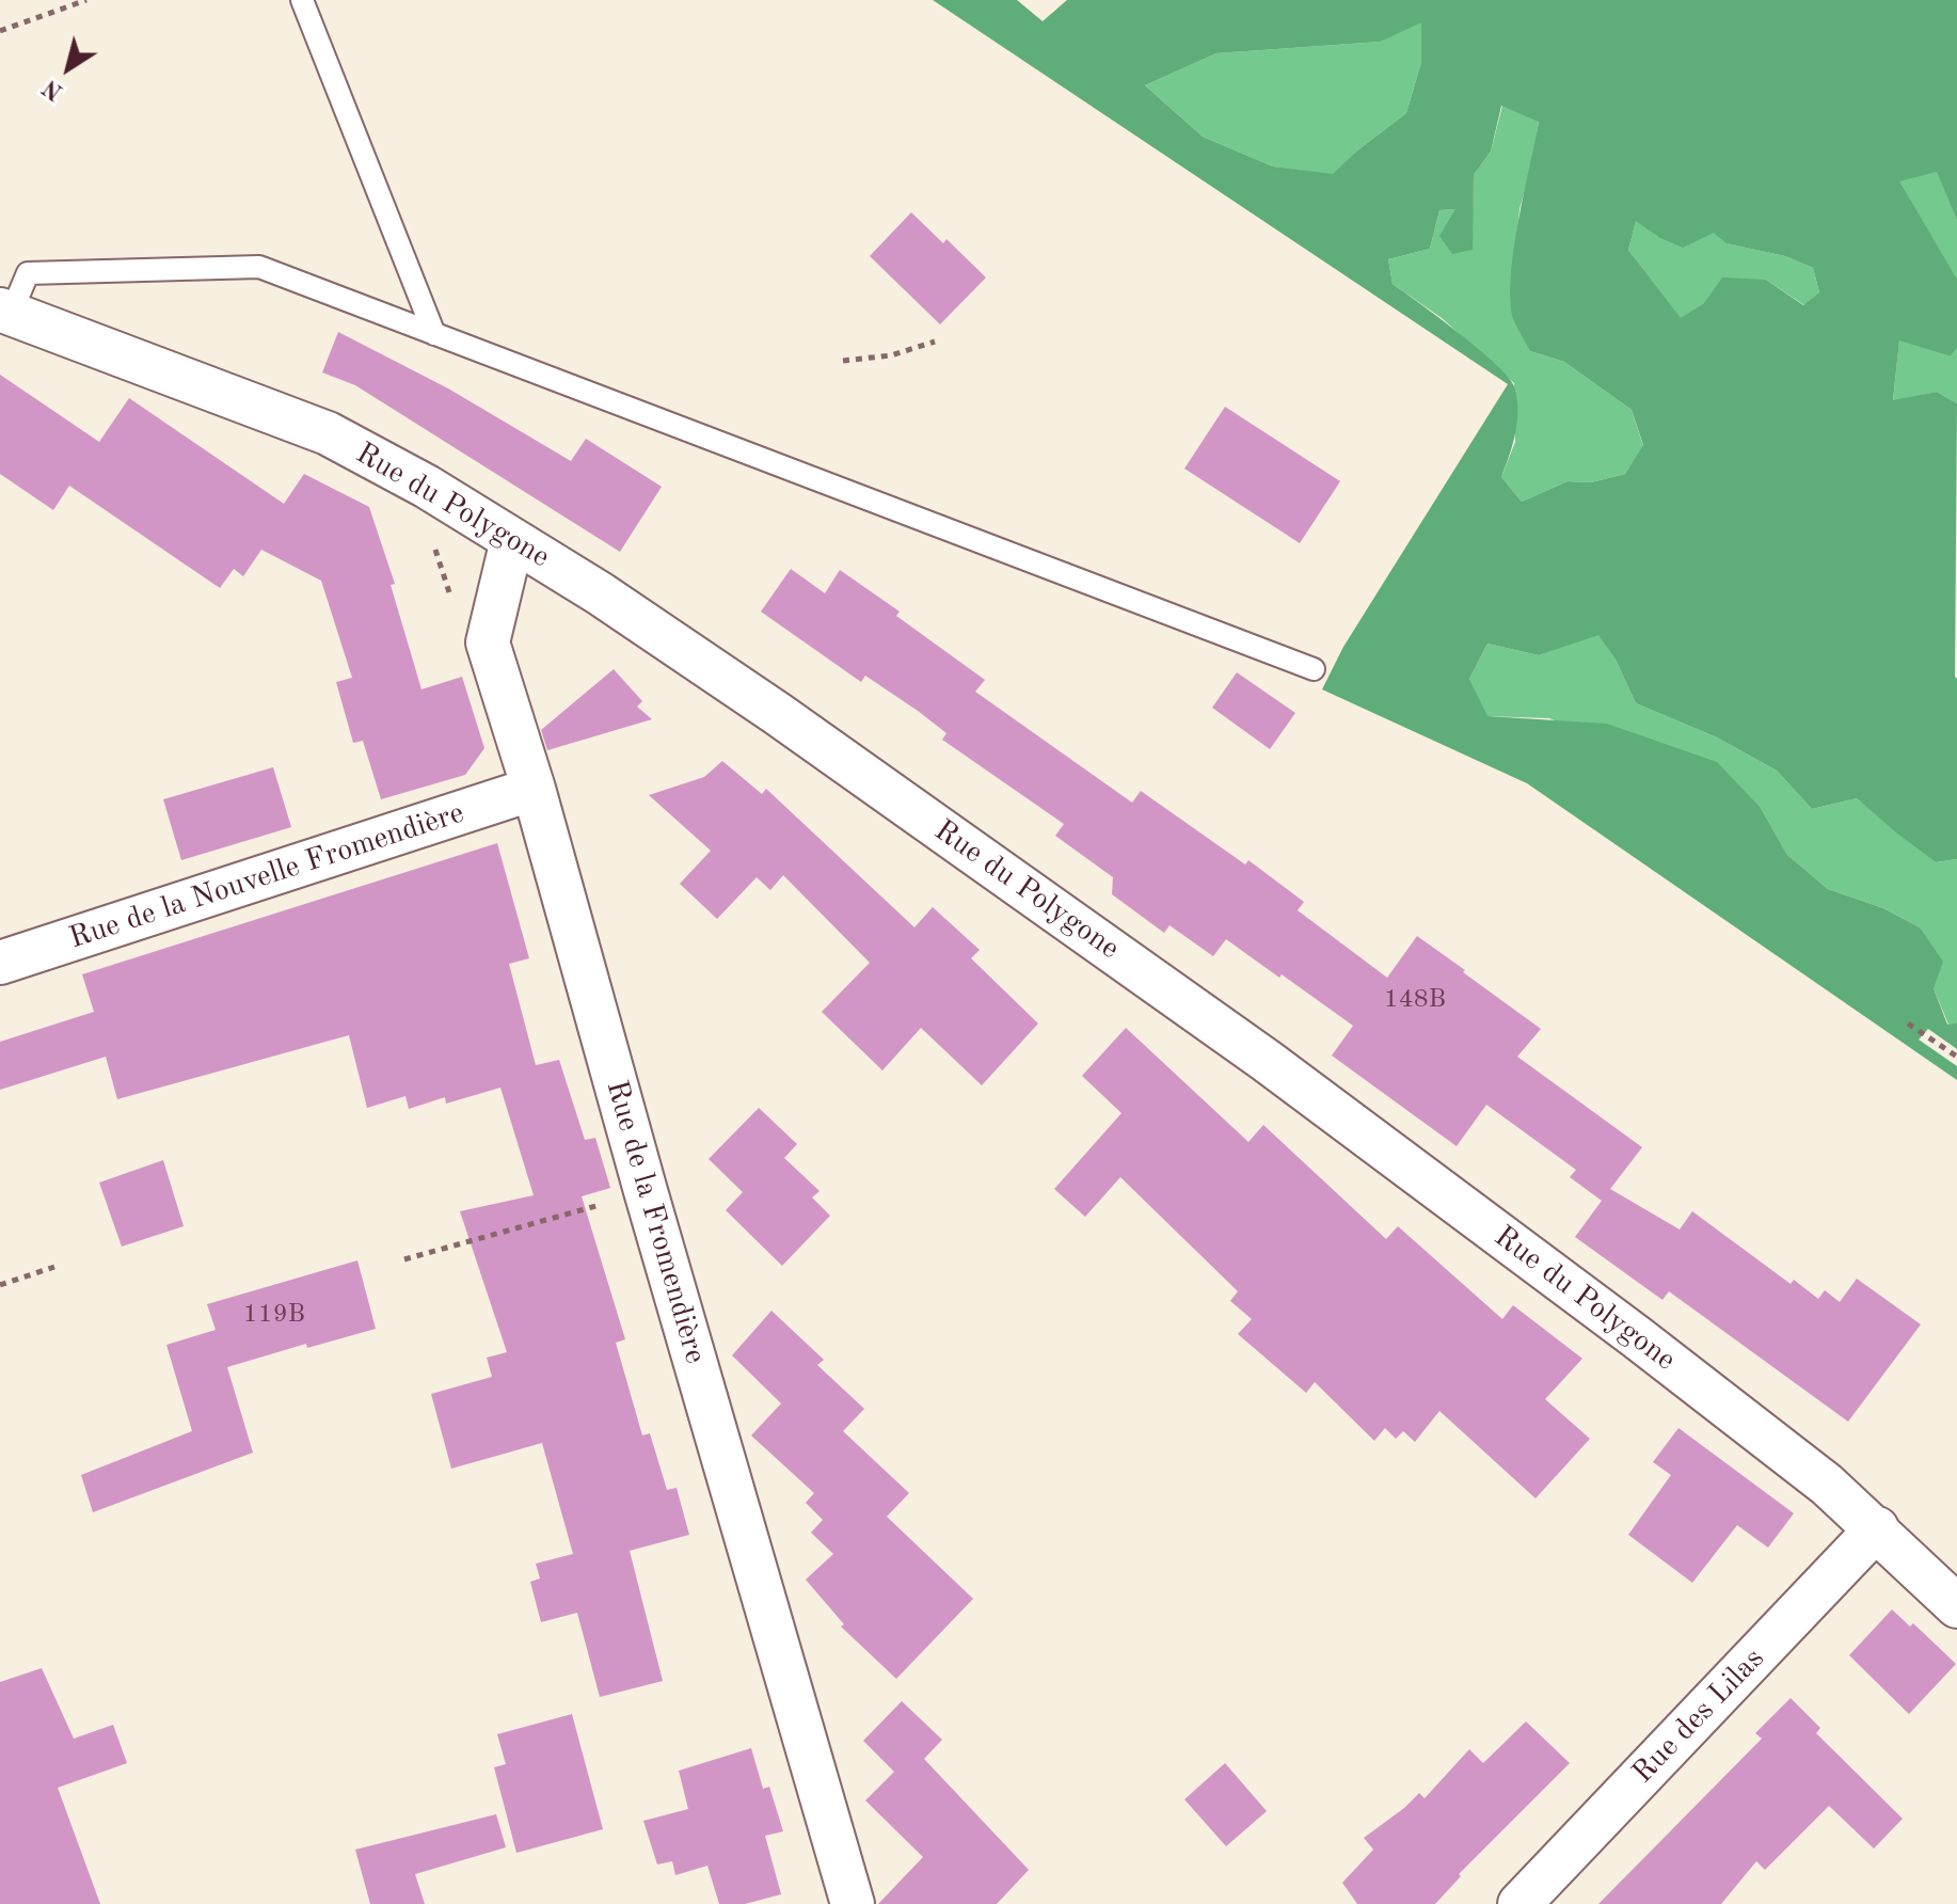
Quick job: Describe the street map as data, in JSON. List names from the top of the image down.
{
  "streets": {
    "street": [
      "Rue du Polygone",
      "Rue de la Nouvelle Fromendière",
      "Rue de la Fromendière",
      "Rue des Lilas"
    ]
  },
  "crossings": [
    ["Rue du Polygone", "Rue de la Fromendière"],
    ["Rue du Polygone", "Rue des Lilas"],
    ["Rue de la Nouvelle Fromendière", "Rue de la Fromendière"]
  ],
  "house_numbers": ["148B", "119B"],
  "north": "bottom left"
}
